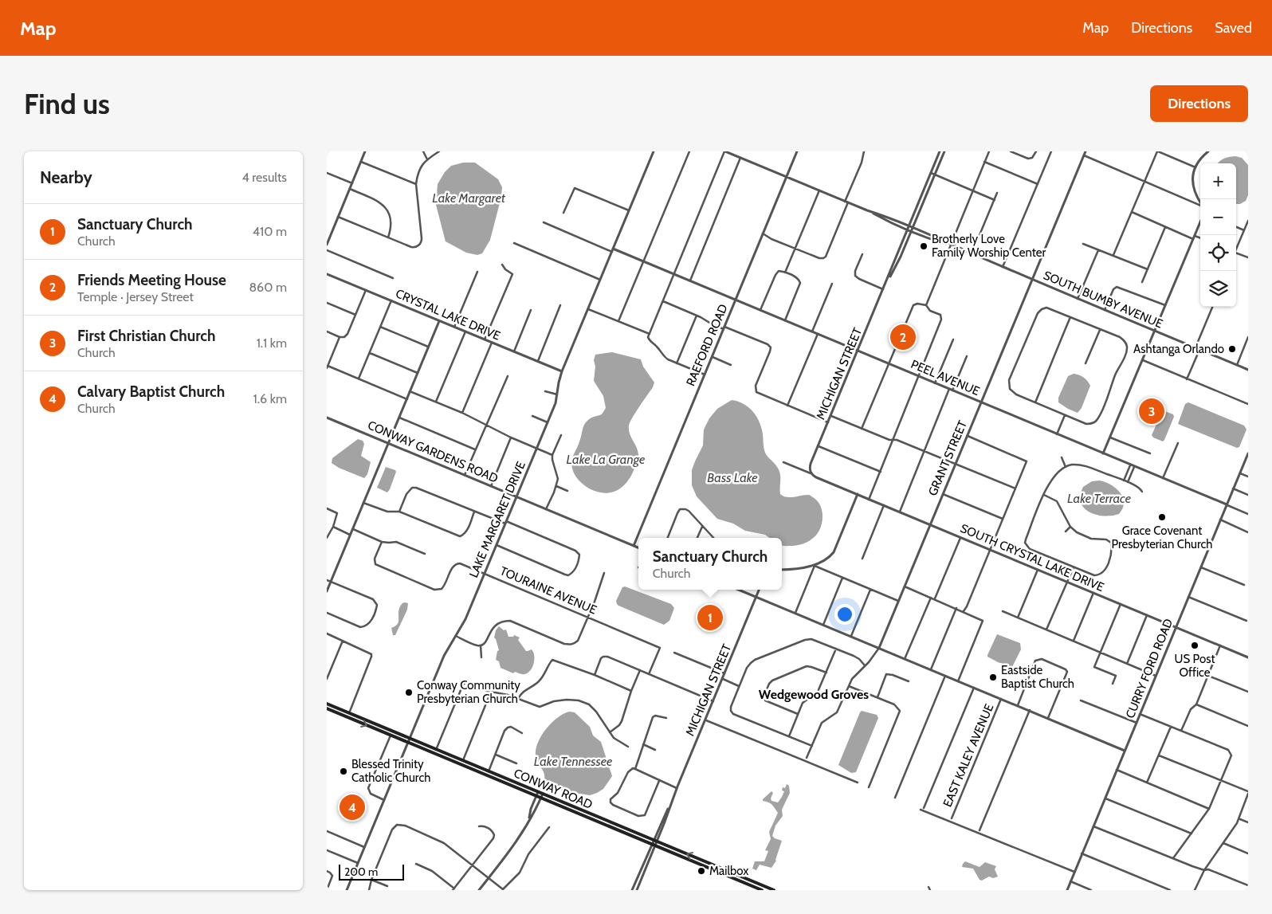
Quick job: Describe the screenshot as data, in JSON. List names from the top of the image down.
{
  "streets": {
    "main road": ["CONWAY ROAD"],
    "street": [
      "SOUTH BUMBY AVENUE",
      "CRYSTAL LAKE DRIVE",
      "RAEFORD ROAD",
      "MICHIGAN STREET",
      "PEEL AVENUE",
      "CONWAY GARDENS ROAD",
      "GRANT STREET",
      "LAKE MARGARET DRIVE",
      "SOUTH CRYSTAL LAKE DRIVE",
      "TOURAINE AVENUE",
      "CURRY FORD ROAD",
      "EAST KALEY AVENUE"
    ]
  },
  "crossings": [
    ["SOUTH BUMBY AVENUE", "RAEFORD ROAD"],
    ["SOUTH BUMBY AVENUE", "MICHIGAN STREET"],
    ["SOUTH BUMBY AVENUE", "GRANT STREET"],
    ["CRYSTAL LAKE DRIVE", "LAKE MARGARET DRIVE"],
    ["RAEFORD ROAD", "PEEL AVENUE"],
    ["RAEFORD ROAD", "CONWAY GARDENS ROAD"],
    ["MICHIGAN STREET", "PEEL AVENUE"],
    ["MICHIGAN STREET", "SOUTH CRYSTAL LAKE DRIVE"],
    ["MICHIGAN STREET", "CONWAY ROAD"],
    ["PEEL AVENUE", "GRANT STREET"],
    ["PEEL AVENUE", "LAKE MARGARET DRIVE"],
    ["PEEL AVENUE", "CURRY FORD ROAD"],
    ["CONWAY GARDENS ROAD", "LAKE MARGARET DRIVE"],
    ["GRANT STREET", "SOUTH CRYSTAL LAKE DRIVE"],
    ["LAKE MARGARET DRIVE", "TOURAINE AVENUE"],
    ["LAKE MARGARET DRIVE", "CONWAY ROAD"],
    ["SOUTH CRYSTAL LAKE DRIVE", "CURRY FORD ROAD"]
  ],
  "districts": ["Wedgewood Groves"],
  "water": [
    "Lake Margaret",
    "Lake La Grange",
    "Bass Lake",
    "Lake Terrace",
    "Lake Tennessee"
  ],
  "places": [
    "Brotherly Love Family Worship Center",
    "Ashtanga Orlando",
    "Grace Covenant Presbyterian Church",
    "US Post Office",
    "Eastside Baptist Church",
    "Conway Community Presbyterian Church",
    "Blessed Trinity Catholic Church",
    "Mailbox"
  ],
  "scale_bar": "200 m",
  "page": {
    "header": "Map",
    "nav": ["Map", "Directions", "Saved"],
    "buttons": "Directions",
    "title": "Find us",
    "heading": ["Nearby", "4 results"],
    "map_buttons": ["+", "−"],
    "list": [
      {
        "mark": "1",
        "name": "Sanctuary Church",
        "note": "Church",
        "value": "410 m"
      },
      {
        "mark": "2",
        "name": "Friends Meeting House",
        "note": "Temple · Jersey Street",
        "value": "860 m"
      },
      {
        "mark": "3",
        "name": "First Christian Church",
        "note": "Church",
        "value": "1.1 km"
      },
      {
        "mark": "4",
        "name": "Calvary Baptist Church",
        "note": "Church",
        "value": "1.6 km"
      }
    ],
    "pins": [
      "2",
      "3",
      "1",
      "4"
    ],
    "popup": ["Sanctuary Church", "Church"],
    "scale": "200 m"
  }
}
